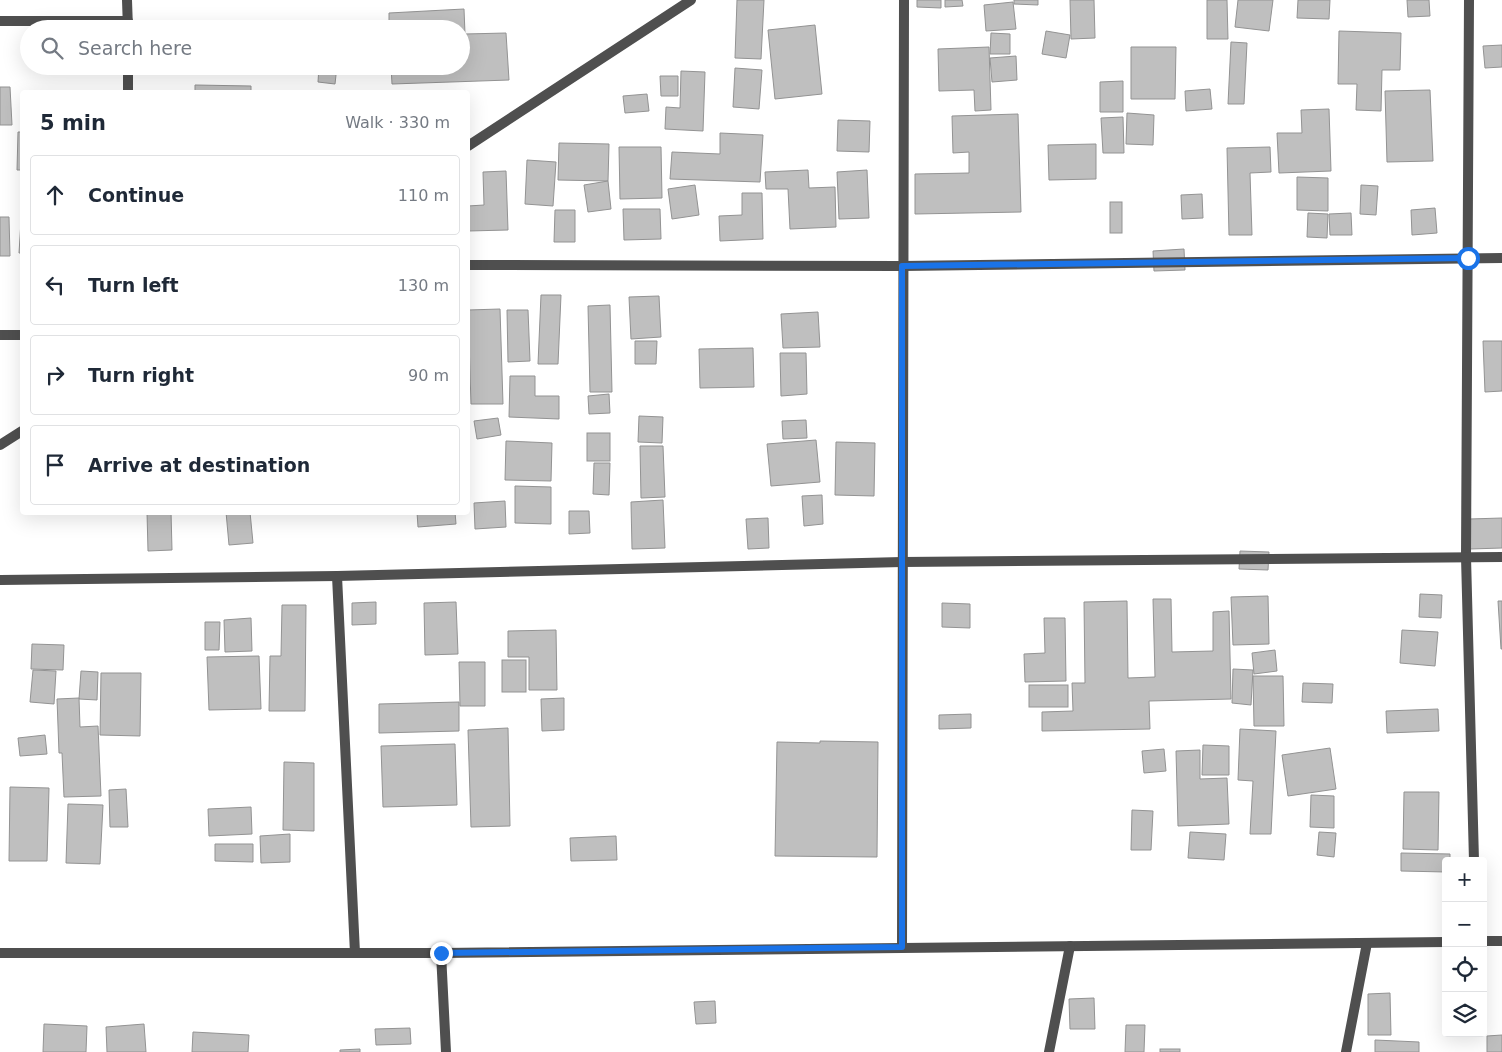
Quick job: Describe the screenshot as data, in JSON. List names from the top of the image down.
{
  "page": {
    "search": "Search here",
    "heading": ["5 min", "Walk · 330 m"],
    "list": [
      ["Continue", "110 m"],
      ["Turn left", "130 m"],
      ["Turn right", "90 m"],
      "Arrive at destination"
    ],
    "map_buttons": ["+", "−"]
  }
}
